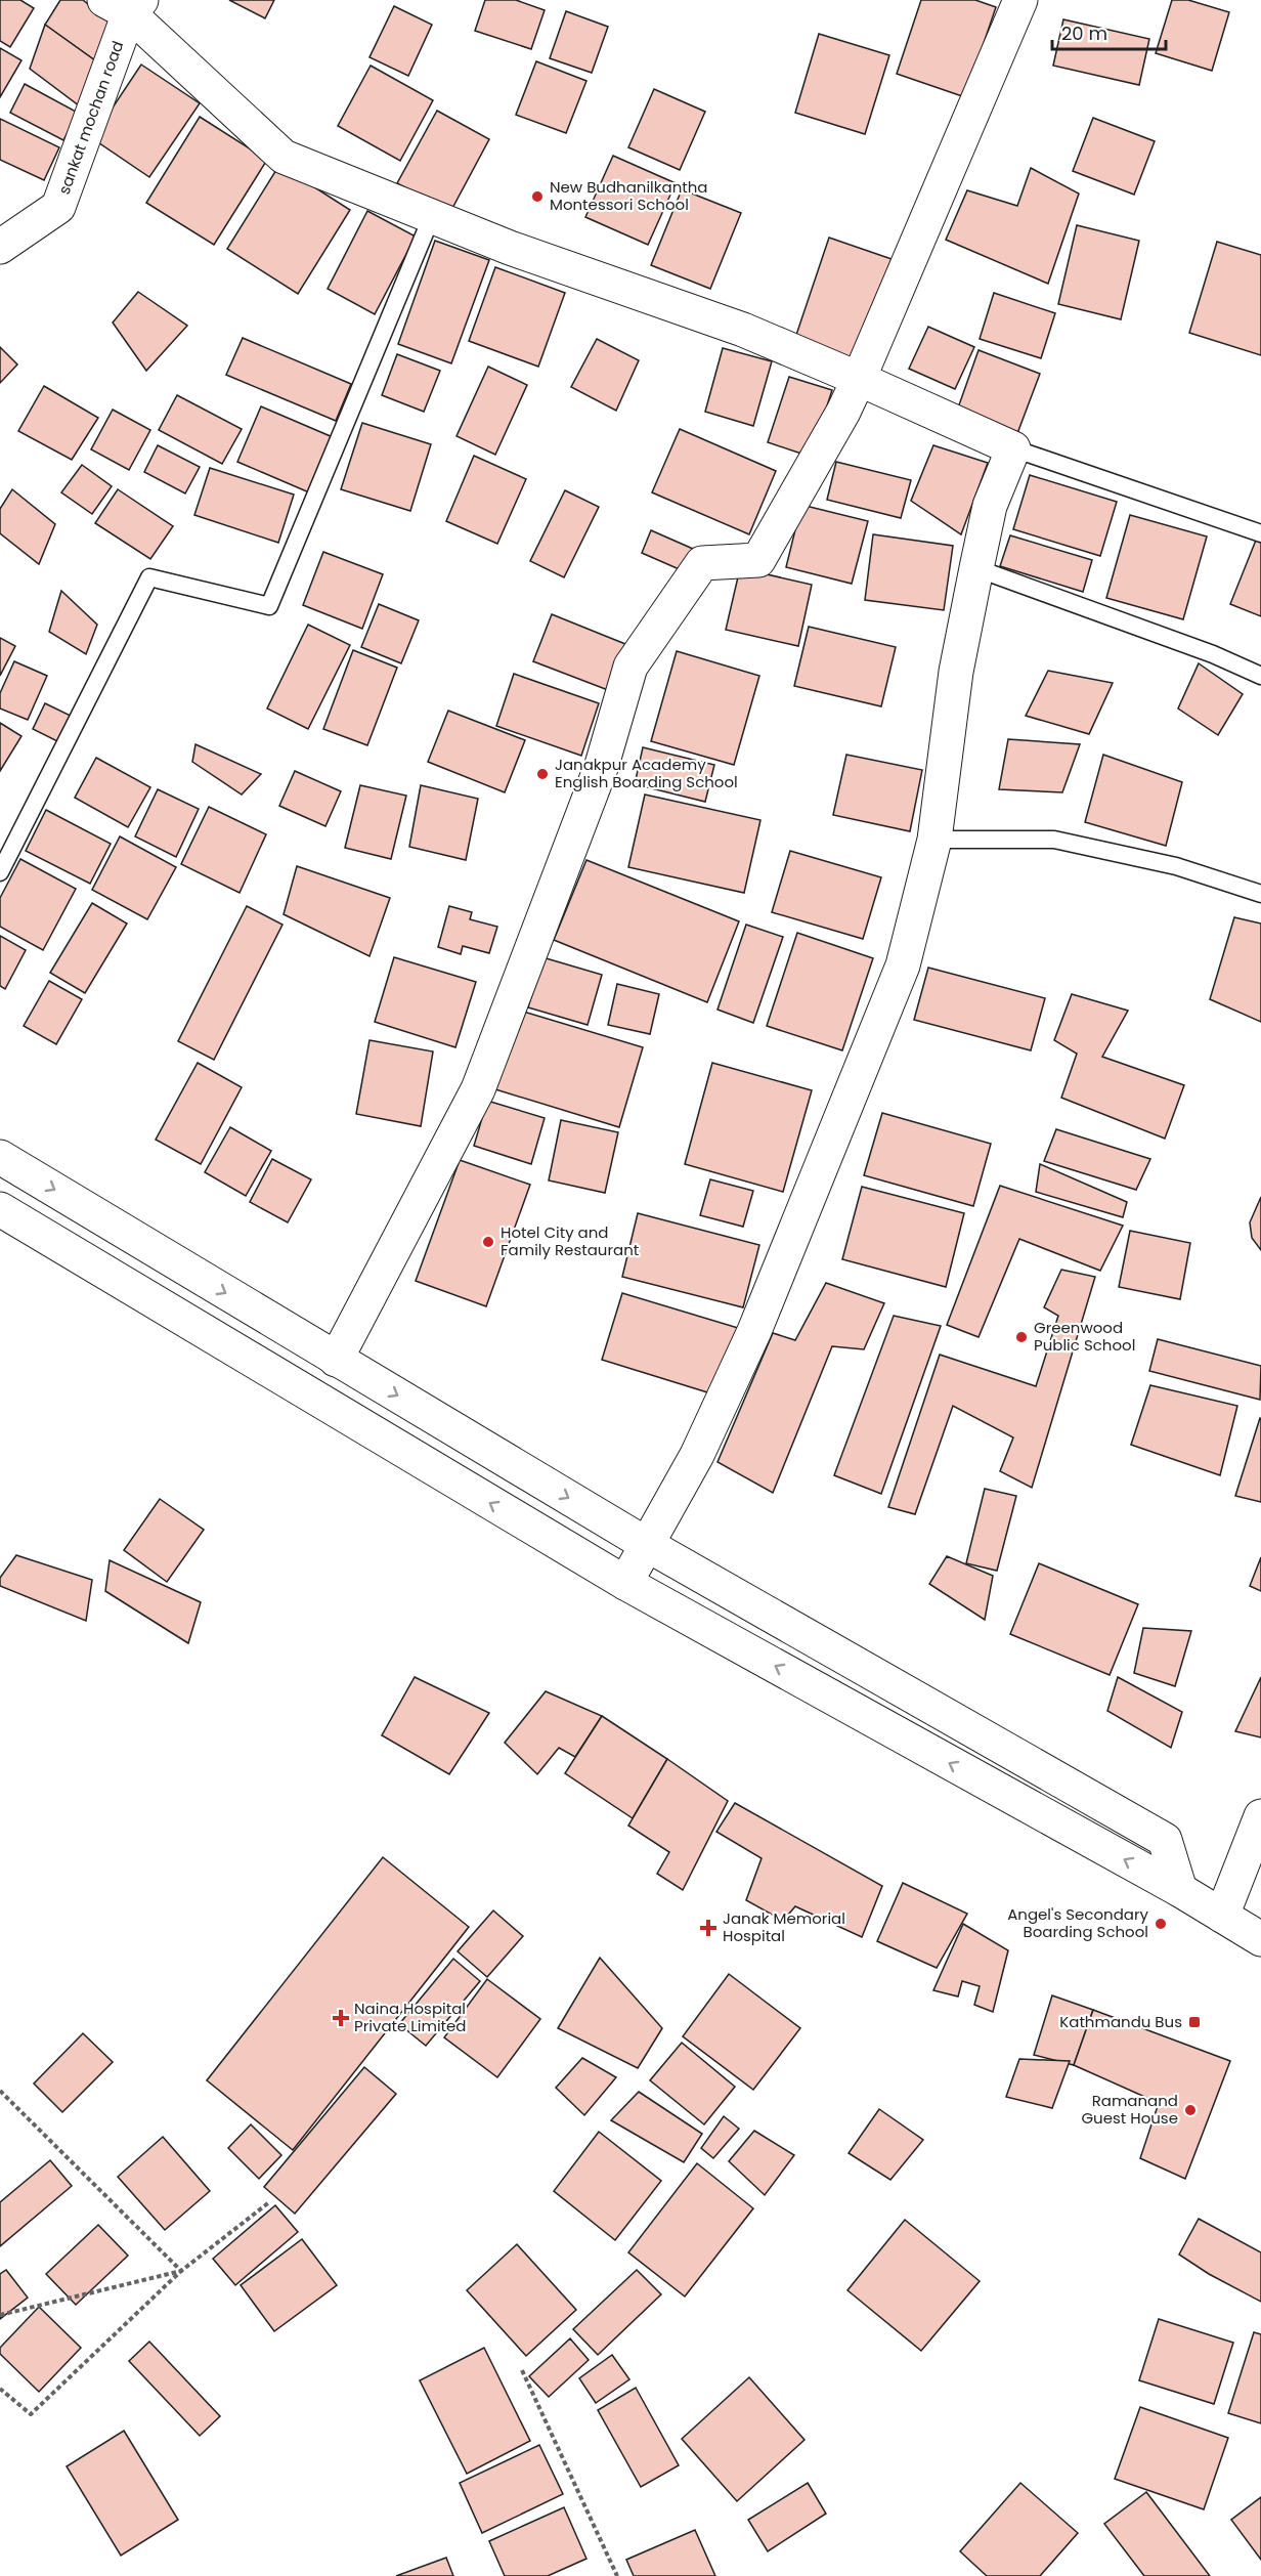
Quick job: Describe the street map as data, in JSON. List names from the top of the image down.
{
  "streets": {
    "main road": ["sankat mochan road"]
  },
  "places": {
    "other": [
      "New Budhanilkantha Montessori School",
      "Janakpur Academy English Boarding School",
      "Hotel City and Family Restaurant",
      "Greenwood Public School",
      "Angel's Secondary Boarding School",
      "Ramanand Guest House"
    ],
    "health": ["Janak Memorial Hospital", "Naina Hospital Private Limited"],
    "transit": ["Kathmandu Bus"]
  },
  "scale_bar": "20 m"
}
